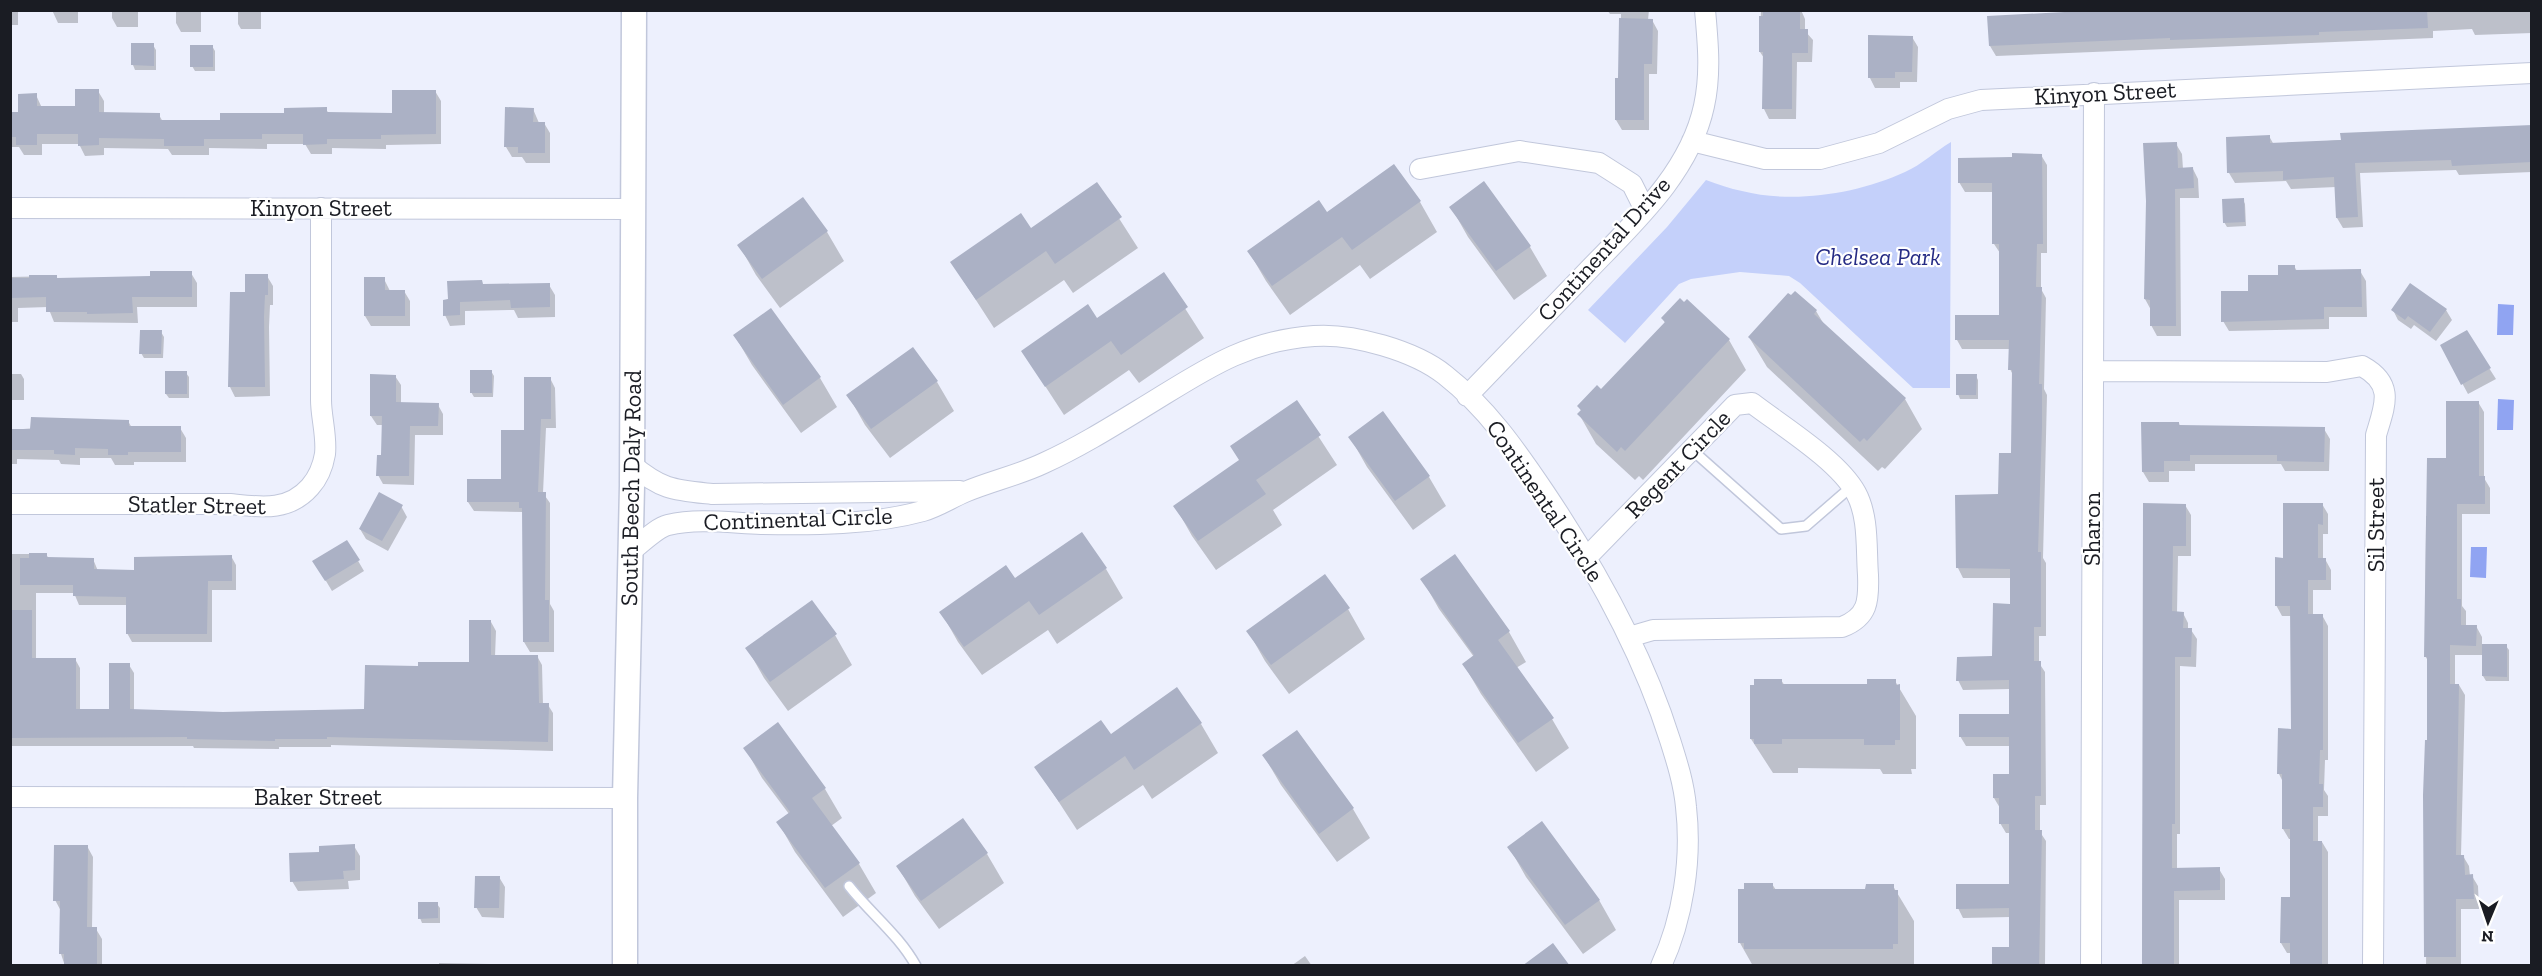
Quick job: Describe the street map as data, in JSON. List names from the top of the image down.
{
  "streets": {
    "street": [
      "Kinyon Street",
      "Continental Drive",
      "Regent Circle",
      "South Beech Daly Road",
      "Continental Circle",
      "Statler Street",
      "Sil Street",
      "Sharon",
      "Baker Street"
    ]
  },
  "crossings": [
    ["Kinyon Street", "Continental Drive"],
    ["Kinyon Street", "South Beech Daly Road"],
    ["Kinyon Street", "Statler Street"],
    ["Kinyon Street", "Sharon"],
    ["Continental Drive", "Continental Circle"],
    ["Regent Circle", "Continental Circle"],
    ["South Beech Daly Road", "Continental Circle"],
    ["South Beech Daly Road", "Baker Street"],
    ["Sil Street", "Sharon"]
  ],
  "parks": ["Chelsea Park"],
  "north": "bottom"
}
